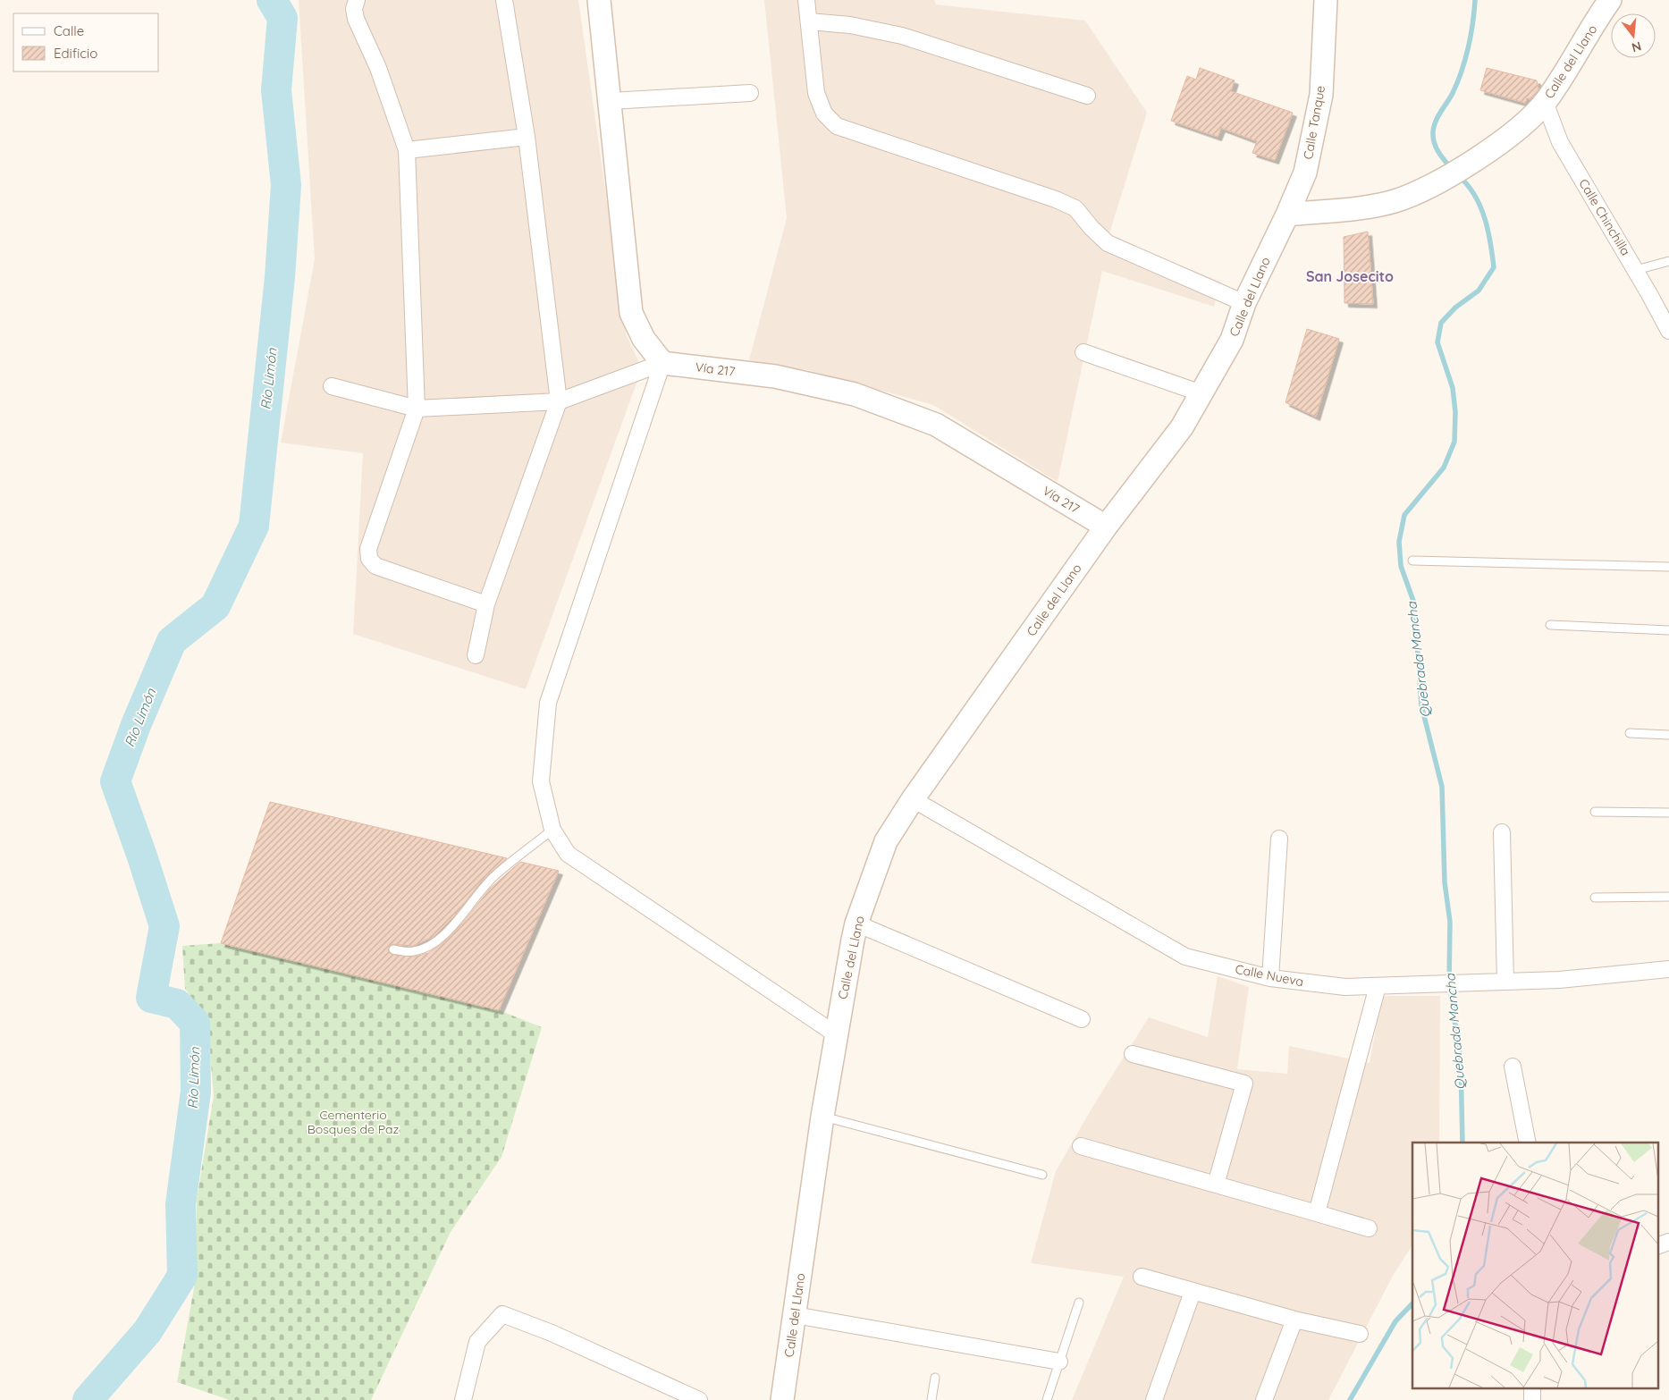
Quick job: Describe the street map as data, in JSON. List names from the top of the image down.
{
  "streets": {
    "main road": ["Calle del Llano", "Calle Tanque", "Vía 217"],
    "street": ["Calle Chinchilla", "Calle Nueva"]
  },
  "crossings": [
    ["Calle del Llano", "Calle Tanque"],
    ["Calle del Llano", "Calle Chinchilla"],
    ["Calle del Llano", "Vía 217"],
    ["Calle del Llano", "Calle Nueva"]
  ],
  "districts": ["San Josecito"],
  "water": ["Río Limón", "Quebrada Mancha"],
  "parks": ["Cementerio Bosques de Paz"],
  "legend": ["Calle", "Edificio"],
  "north": "bottom"
}
